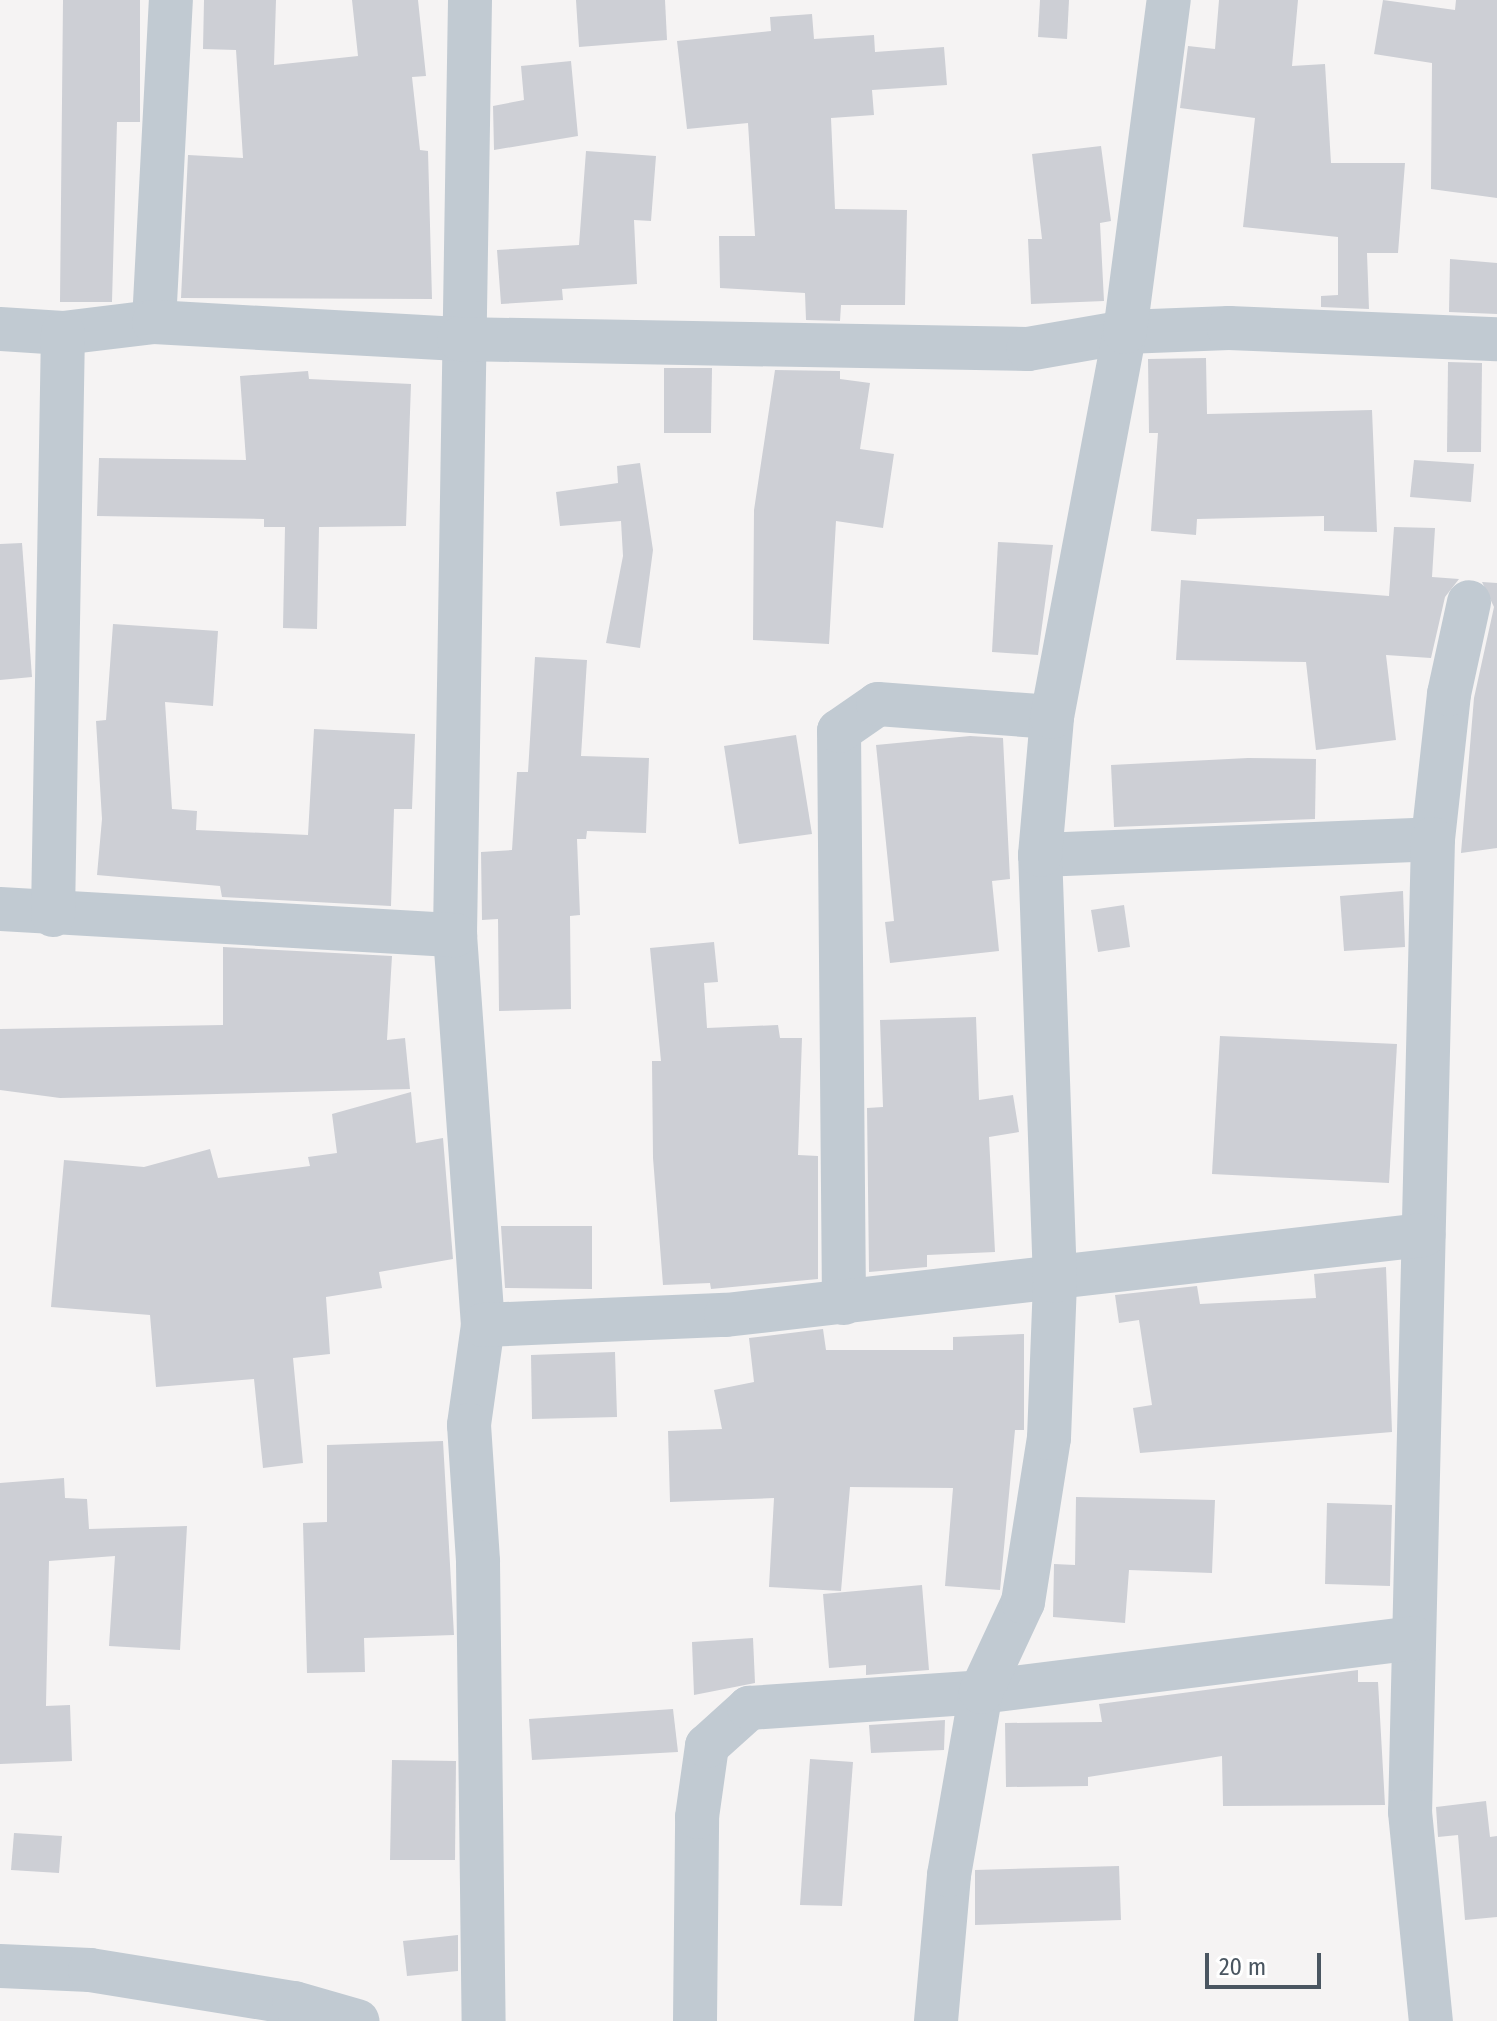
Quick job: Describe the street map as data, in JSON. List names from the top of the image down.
{
  "scale_bar": "20 m"
}
